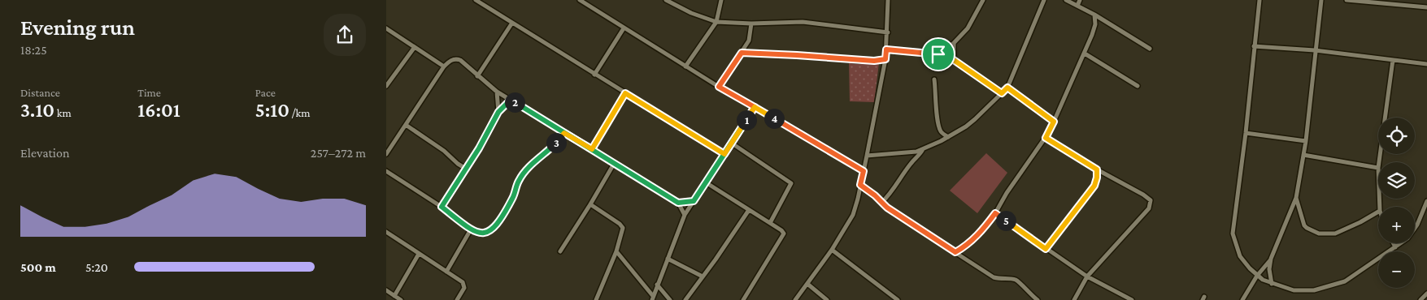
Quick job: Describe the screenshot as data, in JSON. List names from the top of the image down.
{
  "page": {
    "heading": ["Evening run", "18:25"],
    "stats": [
      ["Distance", "3.10 km"],
      ["Time", "16:01"],
      ["Pace", "5:10 /km"]
    ],
    "pins": [
      "2",
      "4",
      "1",
      "3",
      "5"
    ],
    "map_buttons": ["+", "−"],
    "chart": ["Elevation", "257–272 m"],
    "list": [
      {
        "name": "500 m",
        "note": "5:20"
      }
    ]
  }
}
